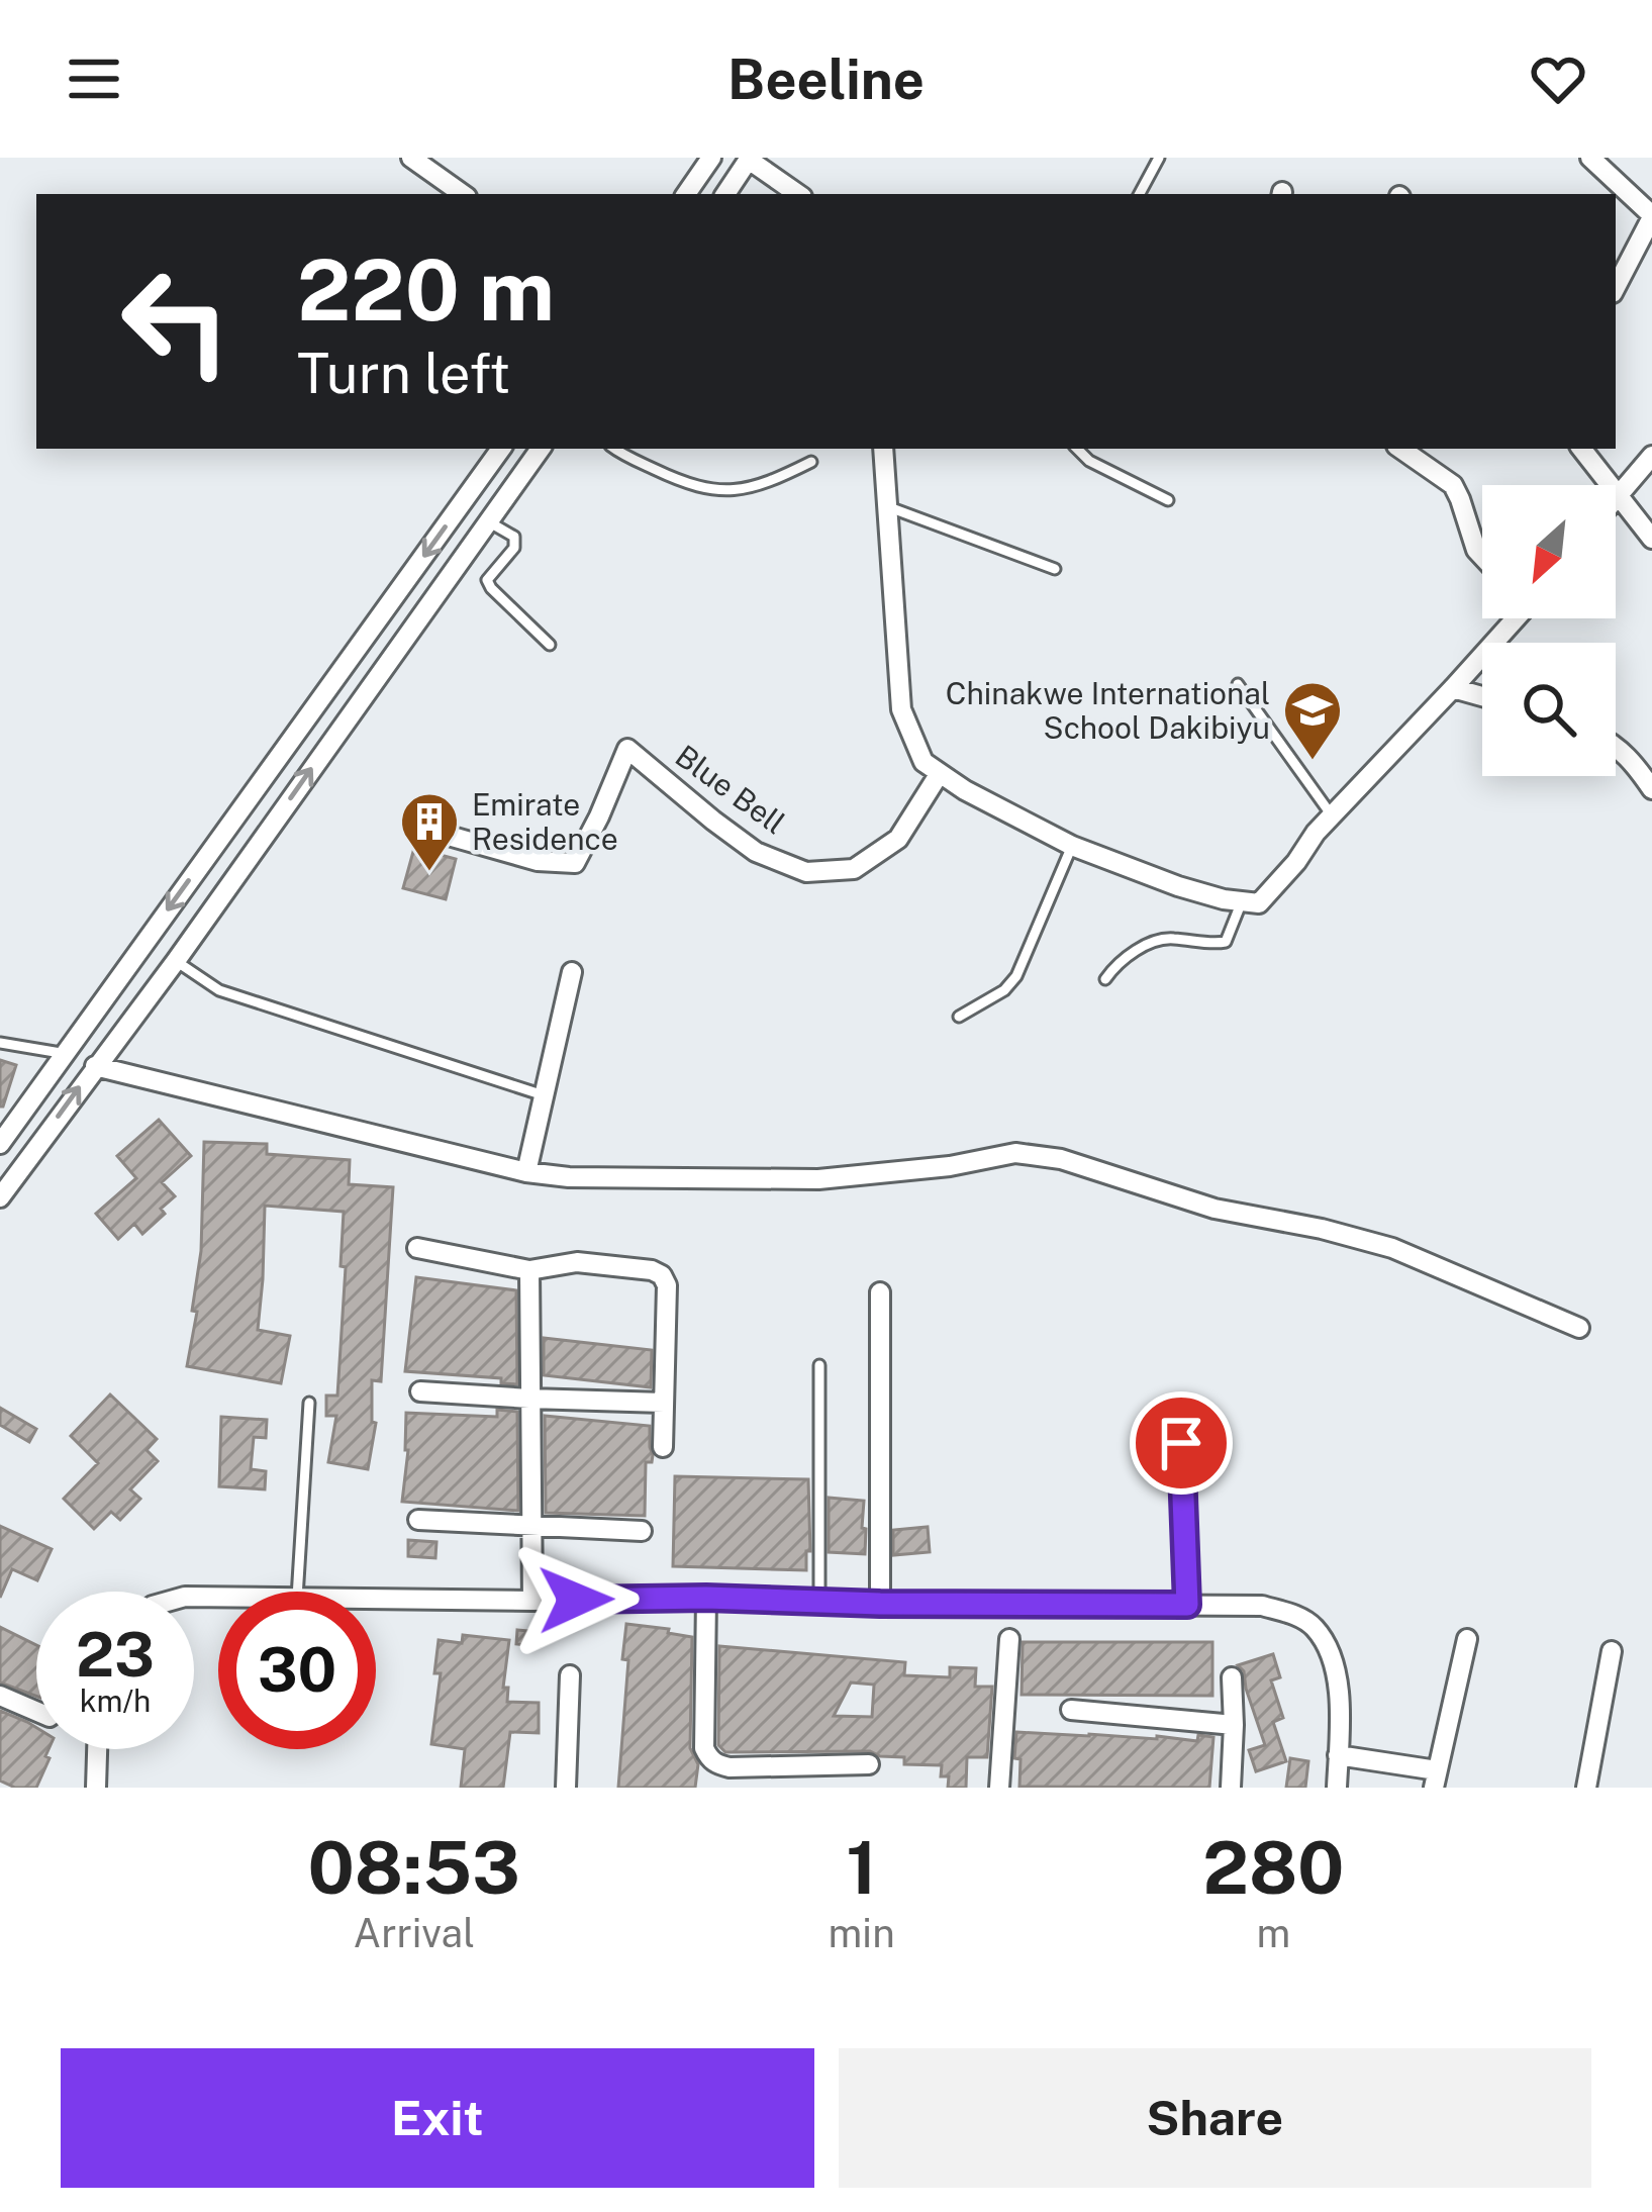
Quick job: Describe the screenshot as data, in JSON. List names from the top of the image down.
{
  "streets": {
    "street": ["Blue Bell"]
  },
  "places": {
    "school or university": ["Chinakwe International School Dakibiyu"],
    "building": ["Emirate Residence"]
  },
  "north": "bottom left",
  "page": {
    "header": "Beeline",
    "turn": ["220 m", "Turn left"],
    "speed": "23 km/h",
    "limit": "30",
    "eta": [
      "08:53",
      "Arrival",
      "1",
      "min",
      "280",
      "m"
    ],
    "buttons": ["Exit", "Share"]
  }
}
